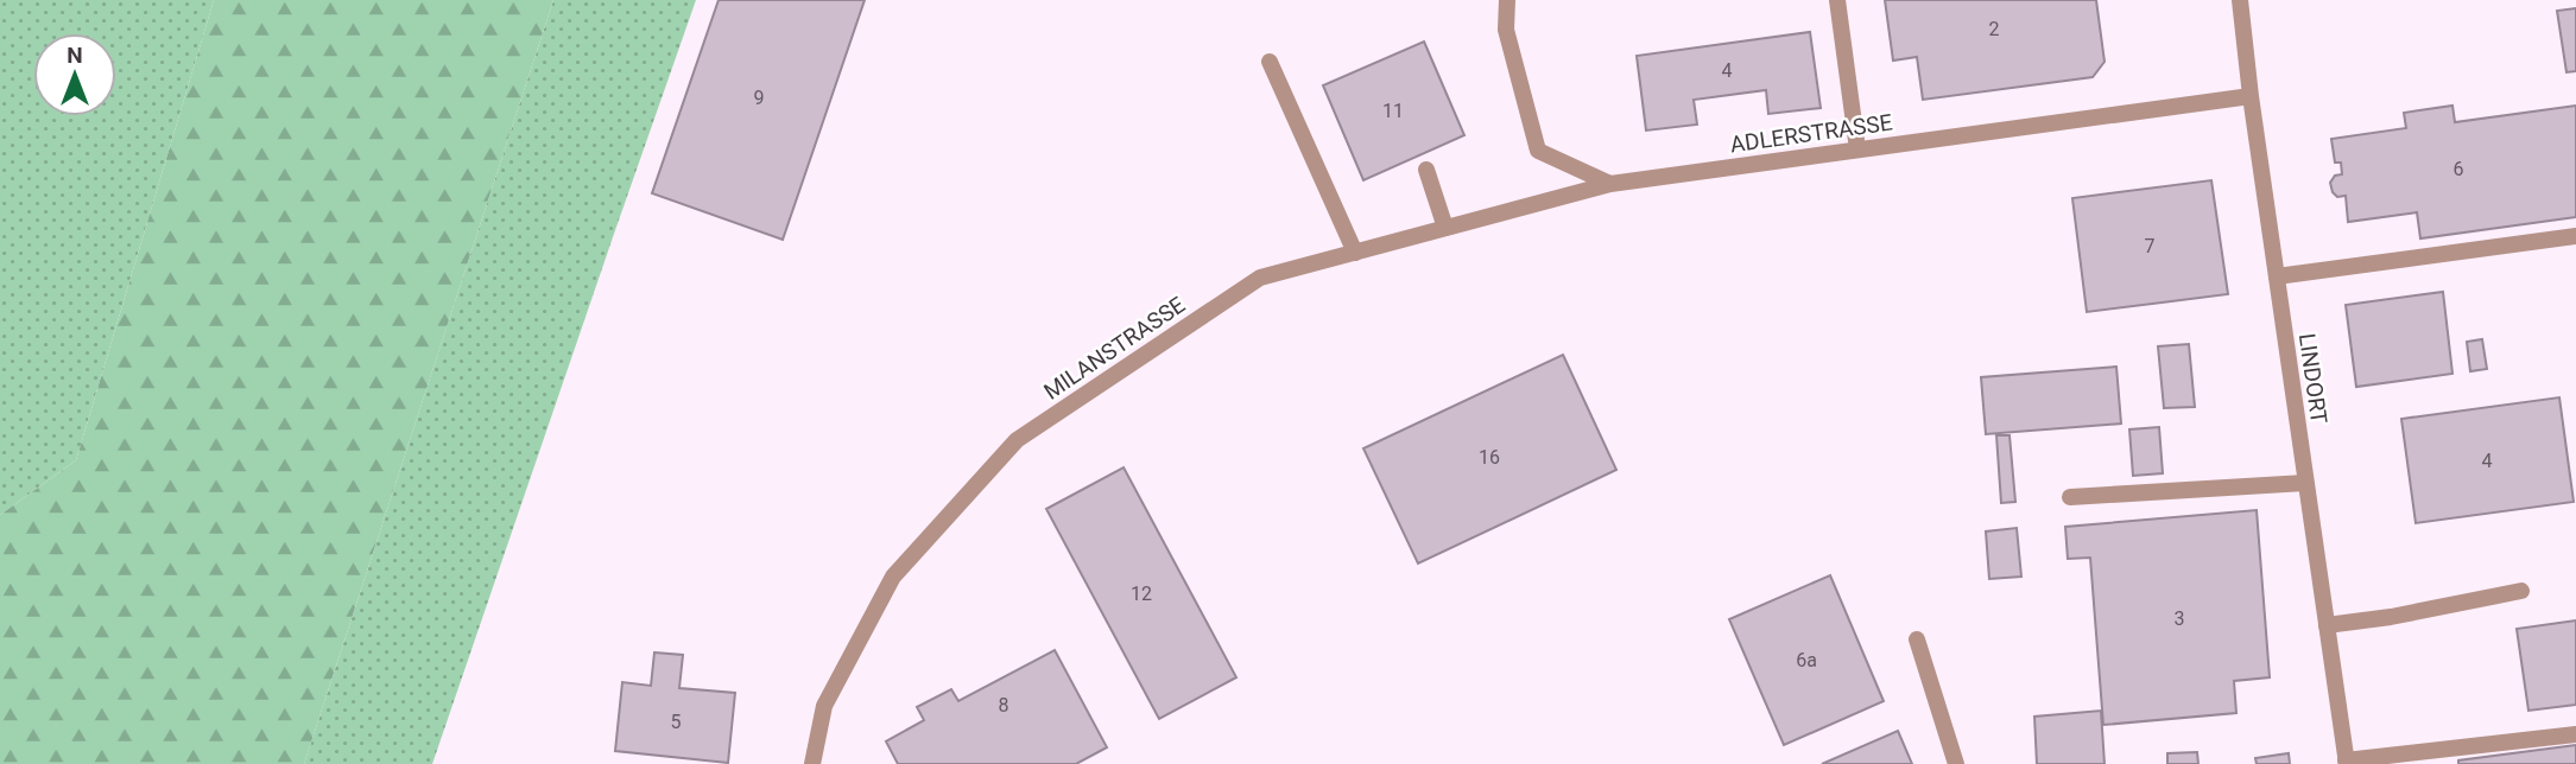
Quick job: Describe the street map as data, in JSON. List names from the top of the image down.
{
  "streets": {
    "street": ["ADLERSTRASSE", "MILANSTRASSE", "LINDORT"]
  },
  "crossings": [
    ["ADLERSTRASSE", "MILANSTRASSE"],
    ["ADLERSTRASSE", "LINDORT"]
  ],
  "house_numbers": [
    "2",
    "4",
    "9",
    "11",
    "6",
    "7",
    "16",
    "4",
    "12",
    "3",
    "6a",
    "8",
    "5"
  ],
  "north": "top"
}
